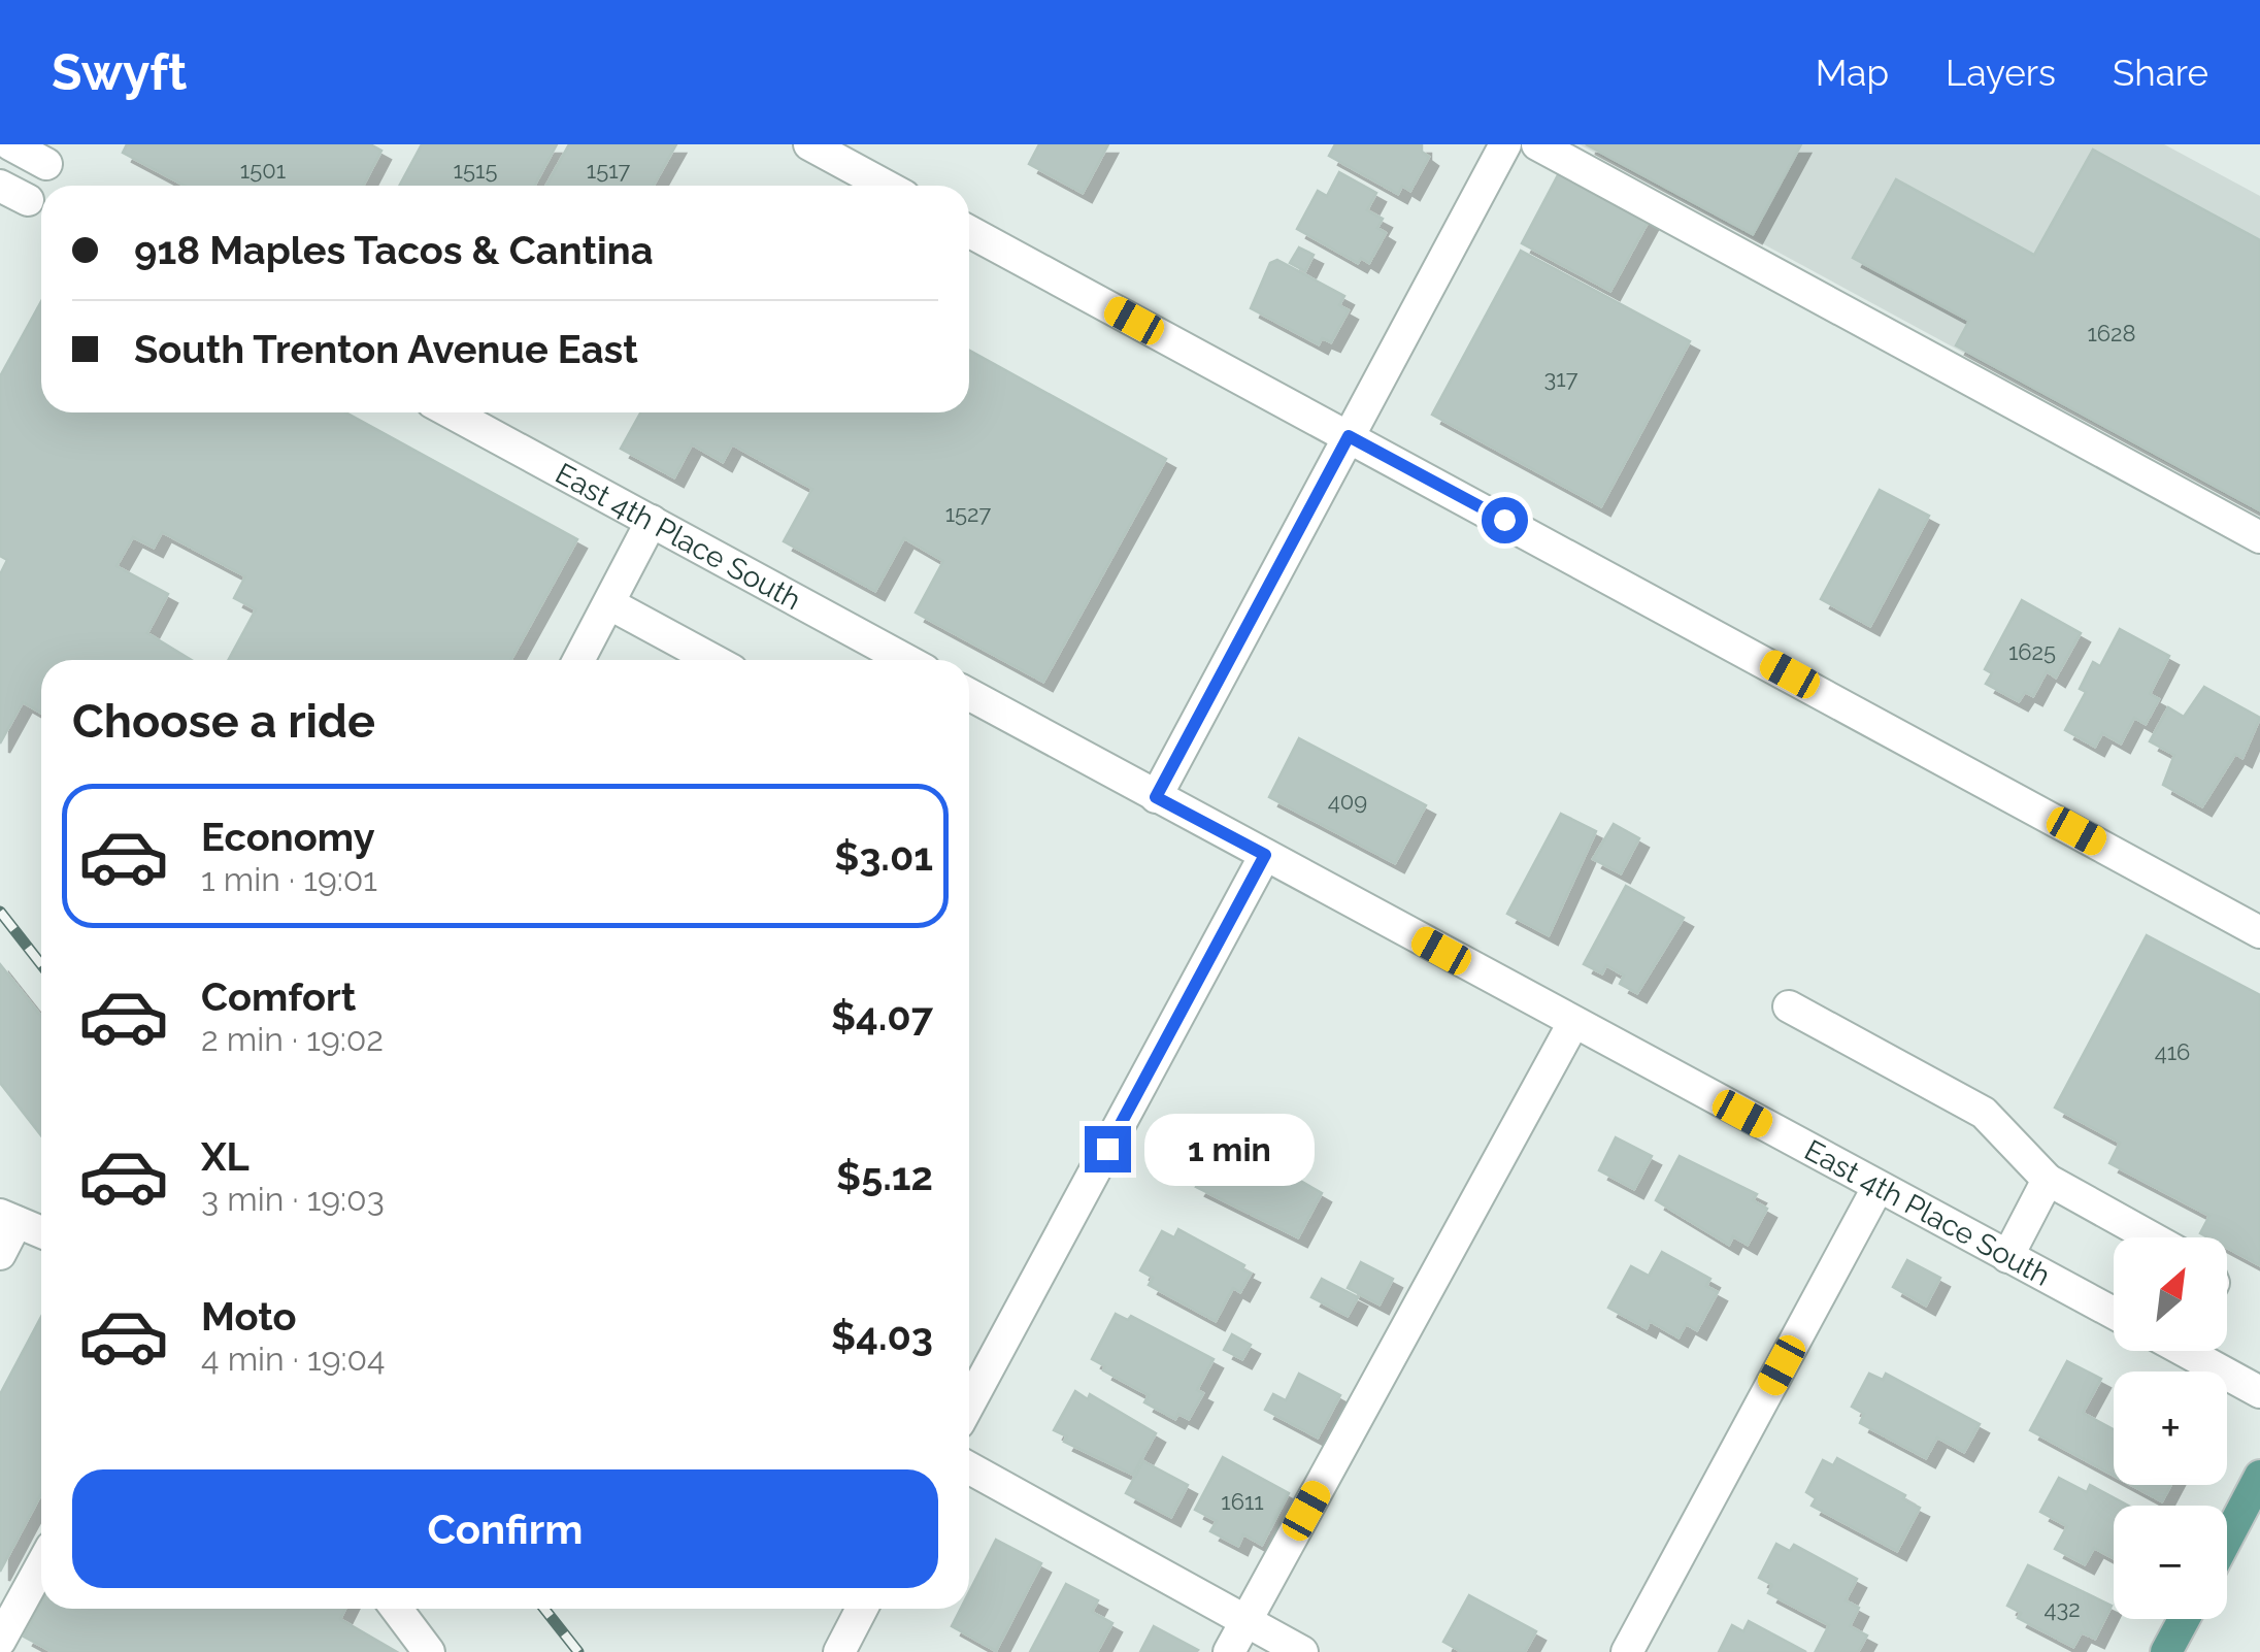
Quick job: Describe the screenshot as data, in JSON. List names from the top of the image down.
{
  "streets": {
    "street": ["East 4th Place South"]
  },
  "house_numbers": [
    "1501",
    "1515",
    "1517",
    "1628",
    "317",
    "1527",
    "1625",
    "409",
    "416",
    "1611",
    "432"
  ],
  "north": "top right",
  "page": {
    "header": "Swyft",
    "nav": ["Map", "Layers", "Share"],
    "banner": ["918 Maples Tacos & Cantina", "South Trenton Avenue East"],
    "heading": "Choose a ride",
    "list": [
      {
        "name": "Economy",
        "note": "1 min · 19:01",
        "value": "$3.01"
      },
      {
        "name": "Comfort",
        "note": "2 min · 19:02",
        "value": "$4.07"
      },
      {
        "name": "XL",
        "note": "3 min · 19:03",
        "value": "$5.12"
      },
      {
        "name": "Moto",
        "note": "4 min · 19:04",
        "value": "$4.03"
      }
    ],
    "bubble": "1 min",
    "map_buttons": ["+", "−"],
    "buttons": "Confirm"
  }
}
